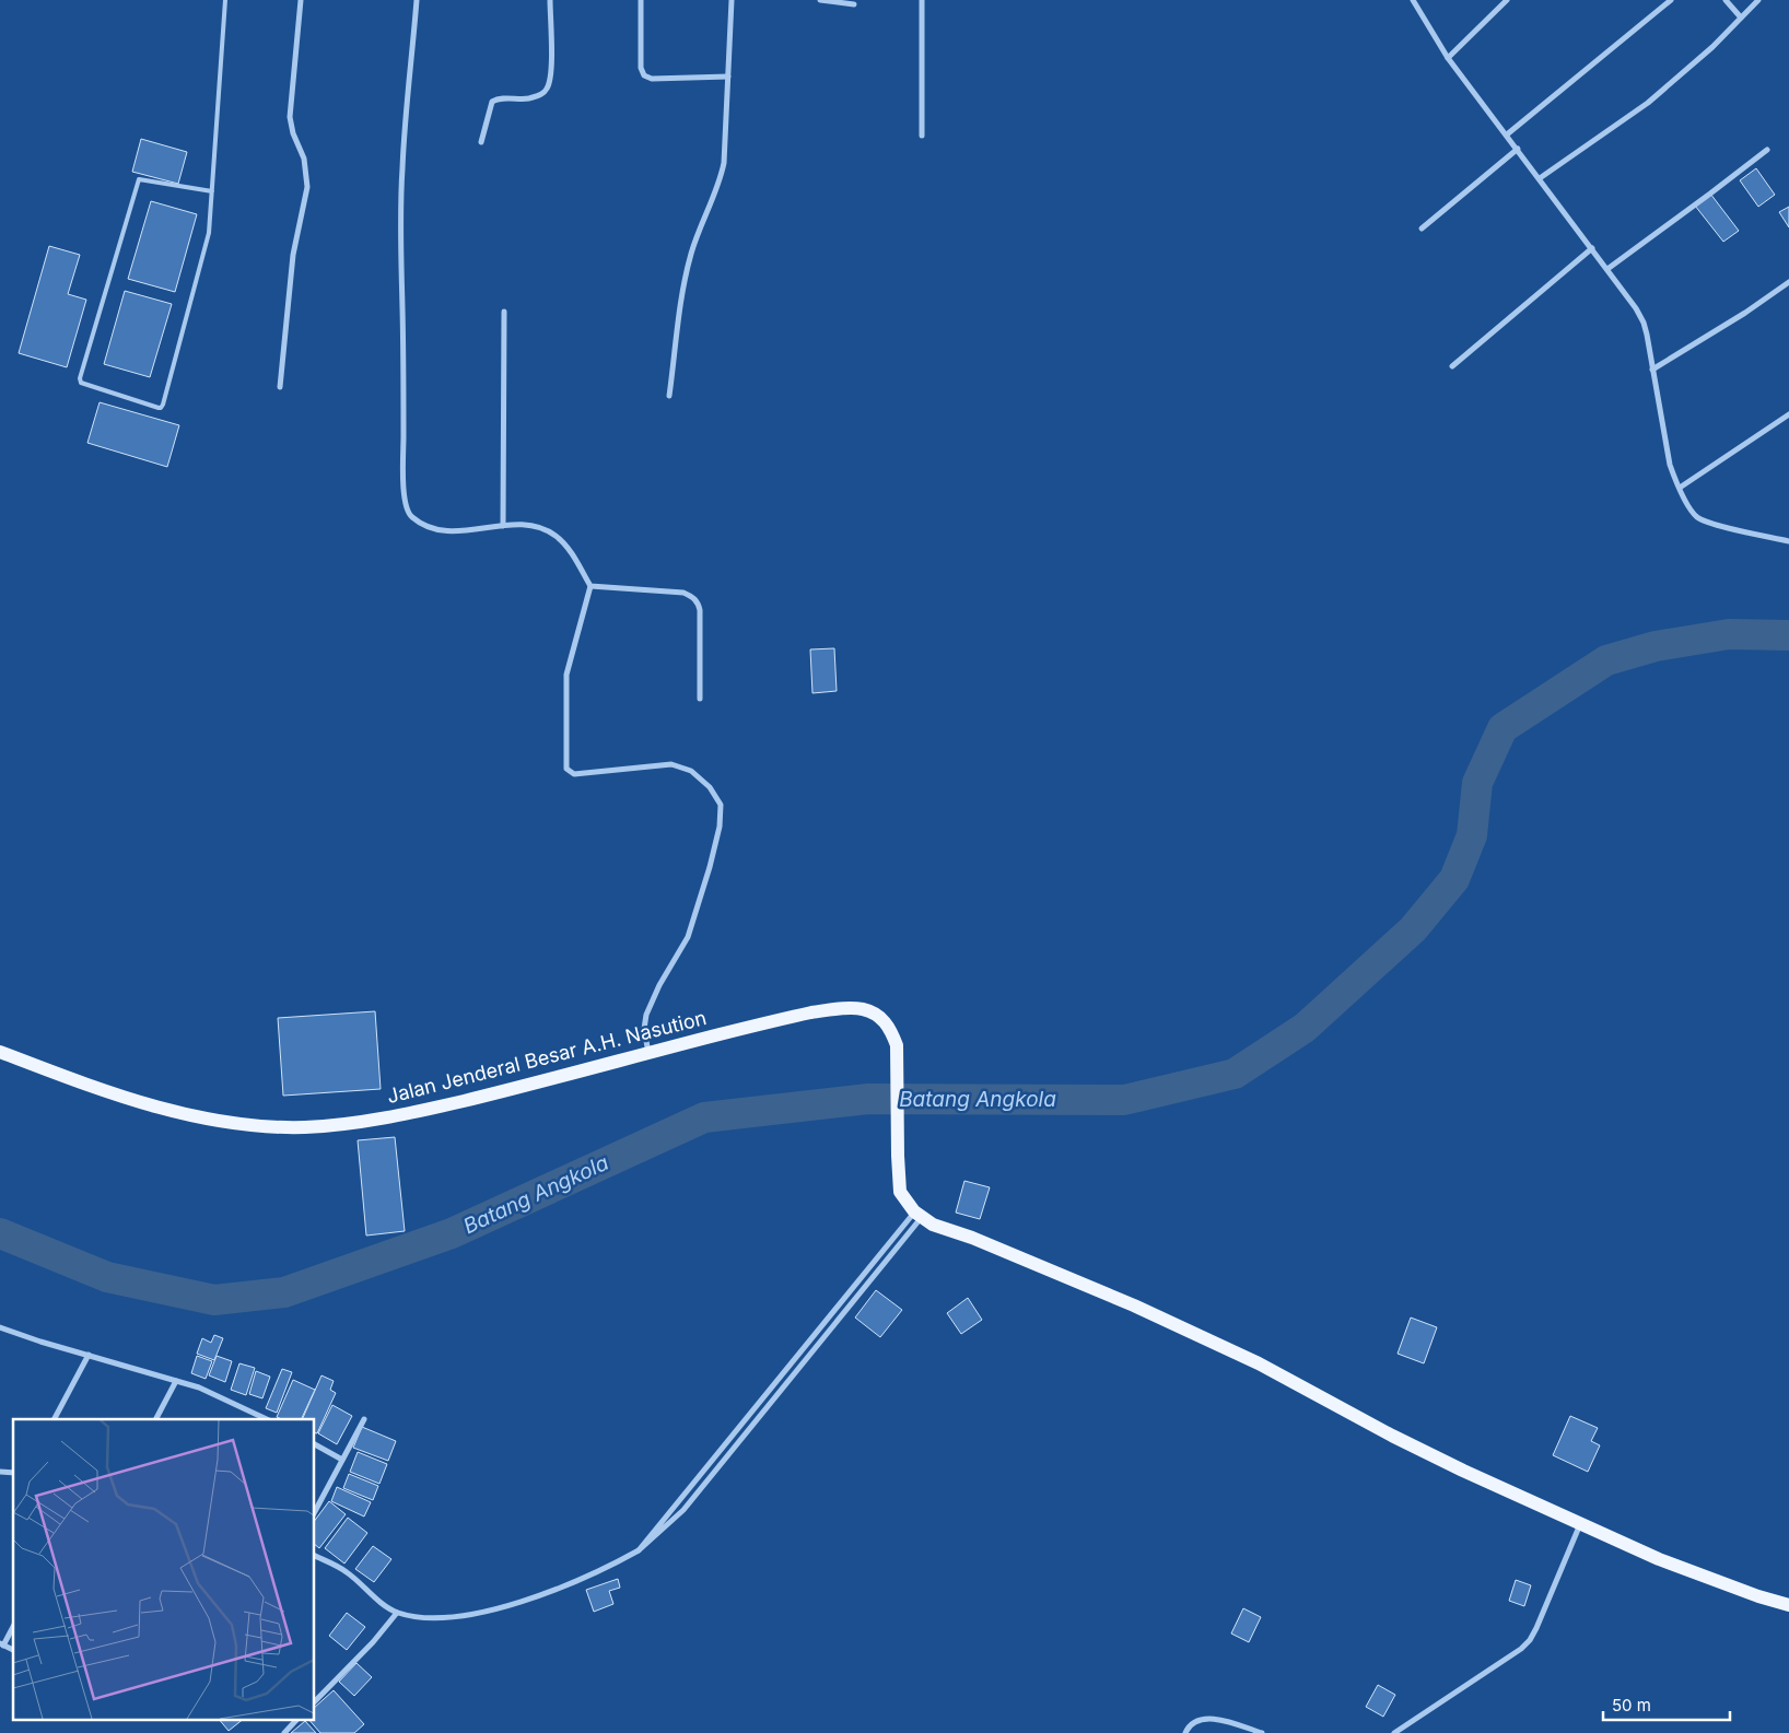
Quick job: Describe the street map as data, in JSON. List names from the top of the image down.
{
  "streets": {
    "main road": ["Jalan Jenderal Besar A.H. Nasution"]
  },
  "water": ["Batang Angkola"],
  "scale_bar": "50 m"
}
